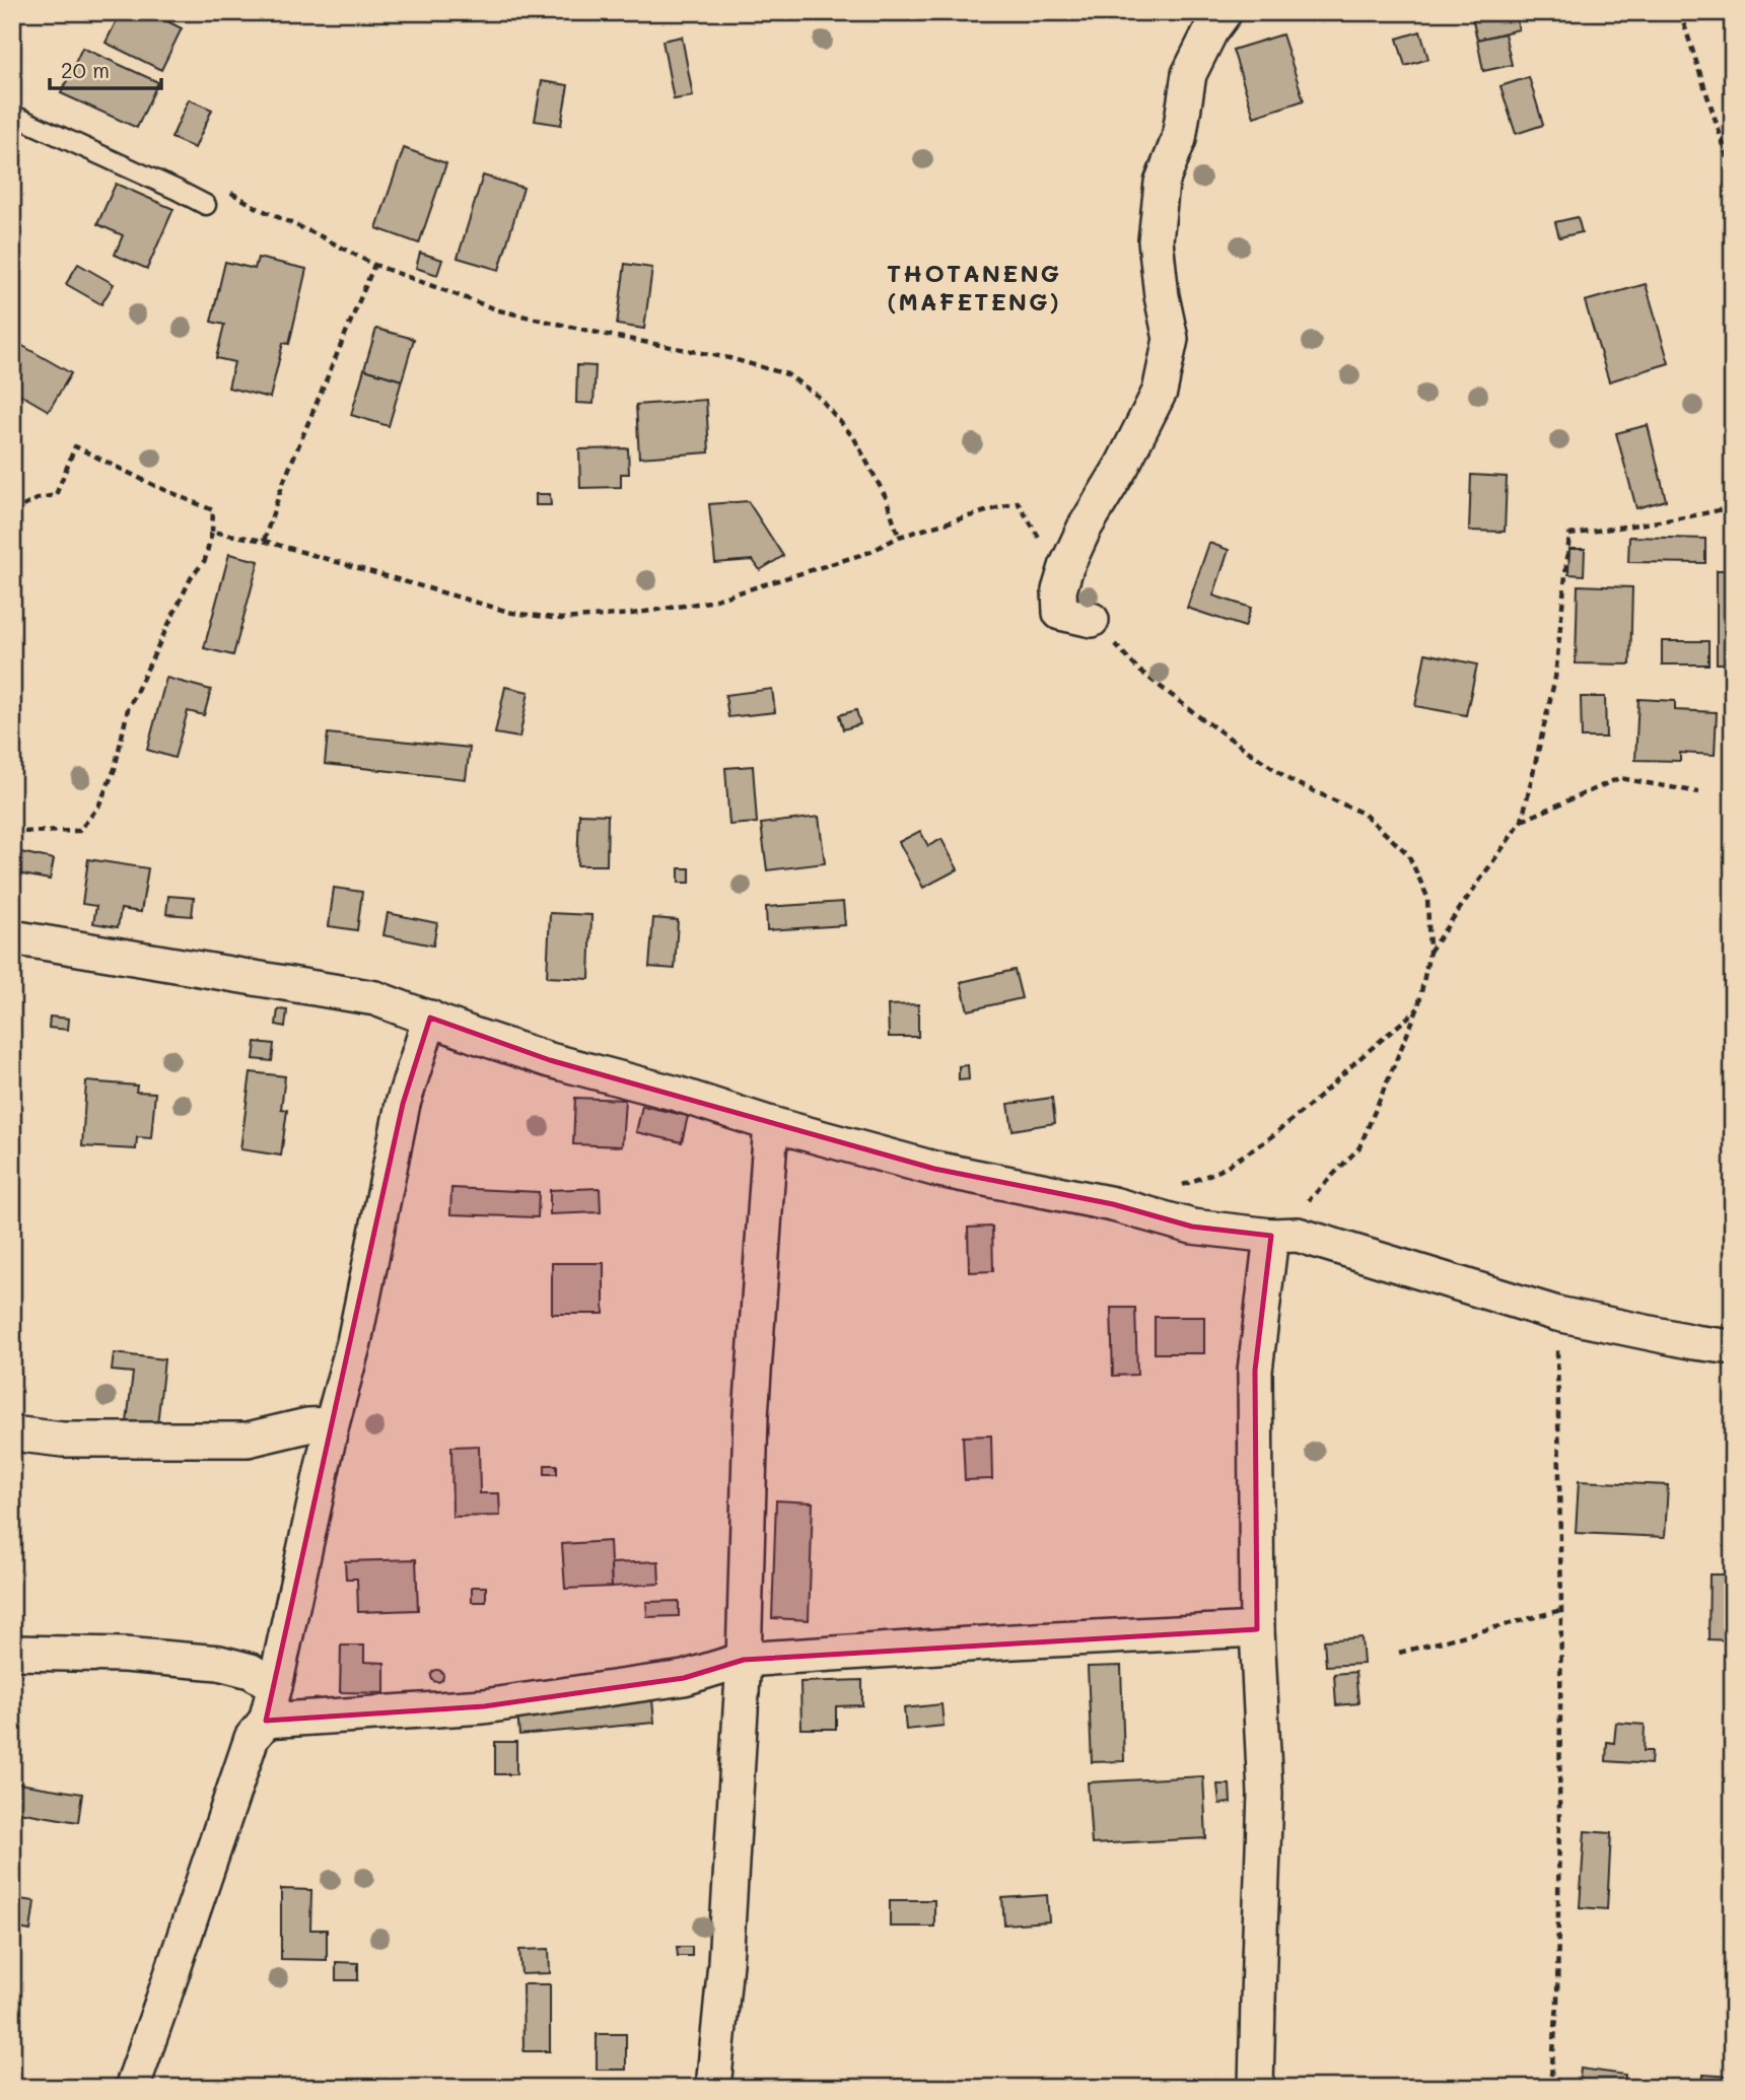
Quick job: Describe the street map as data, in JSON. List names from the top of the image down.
{
  "districts": ["THOTANENG (MAFETENG)"],
  "scale_bar": "20 m"
}
